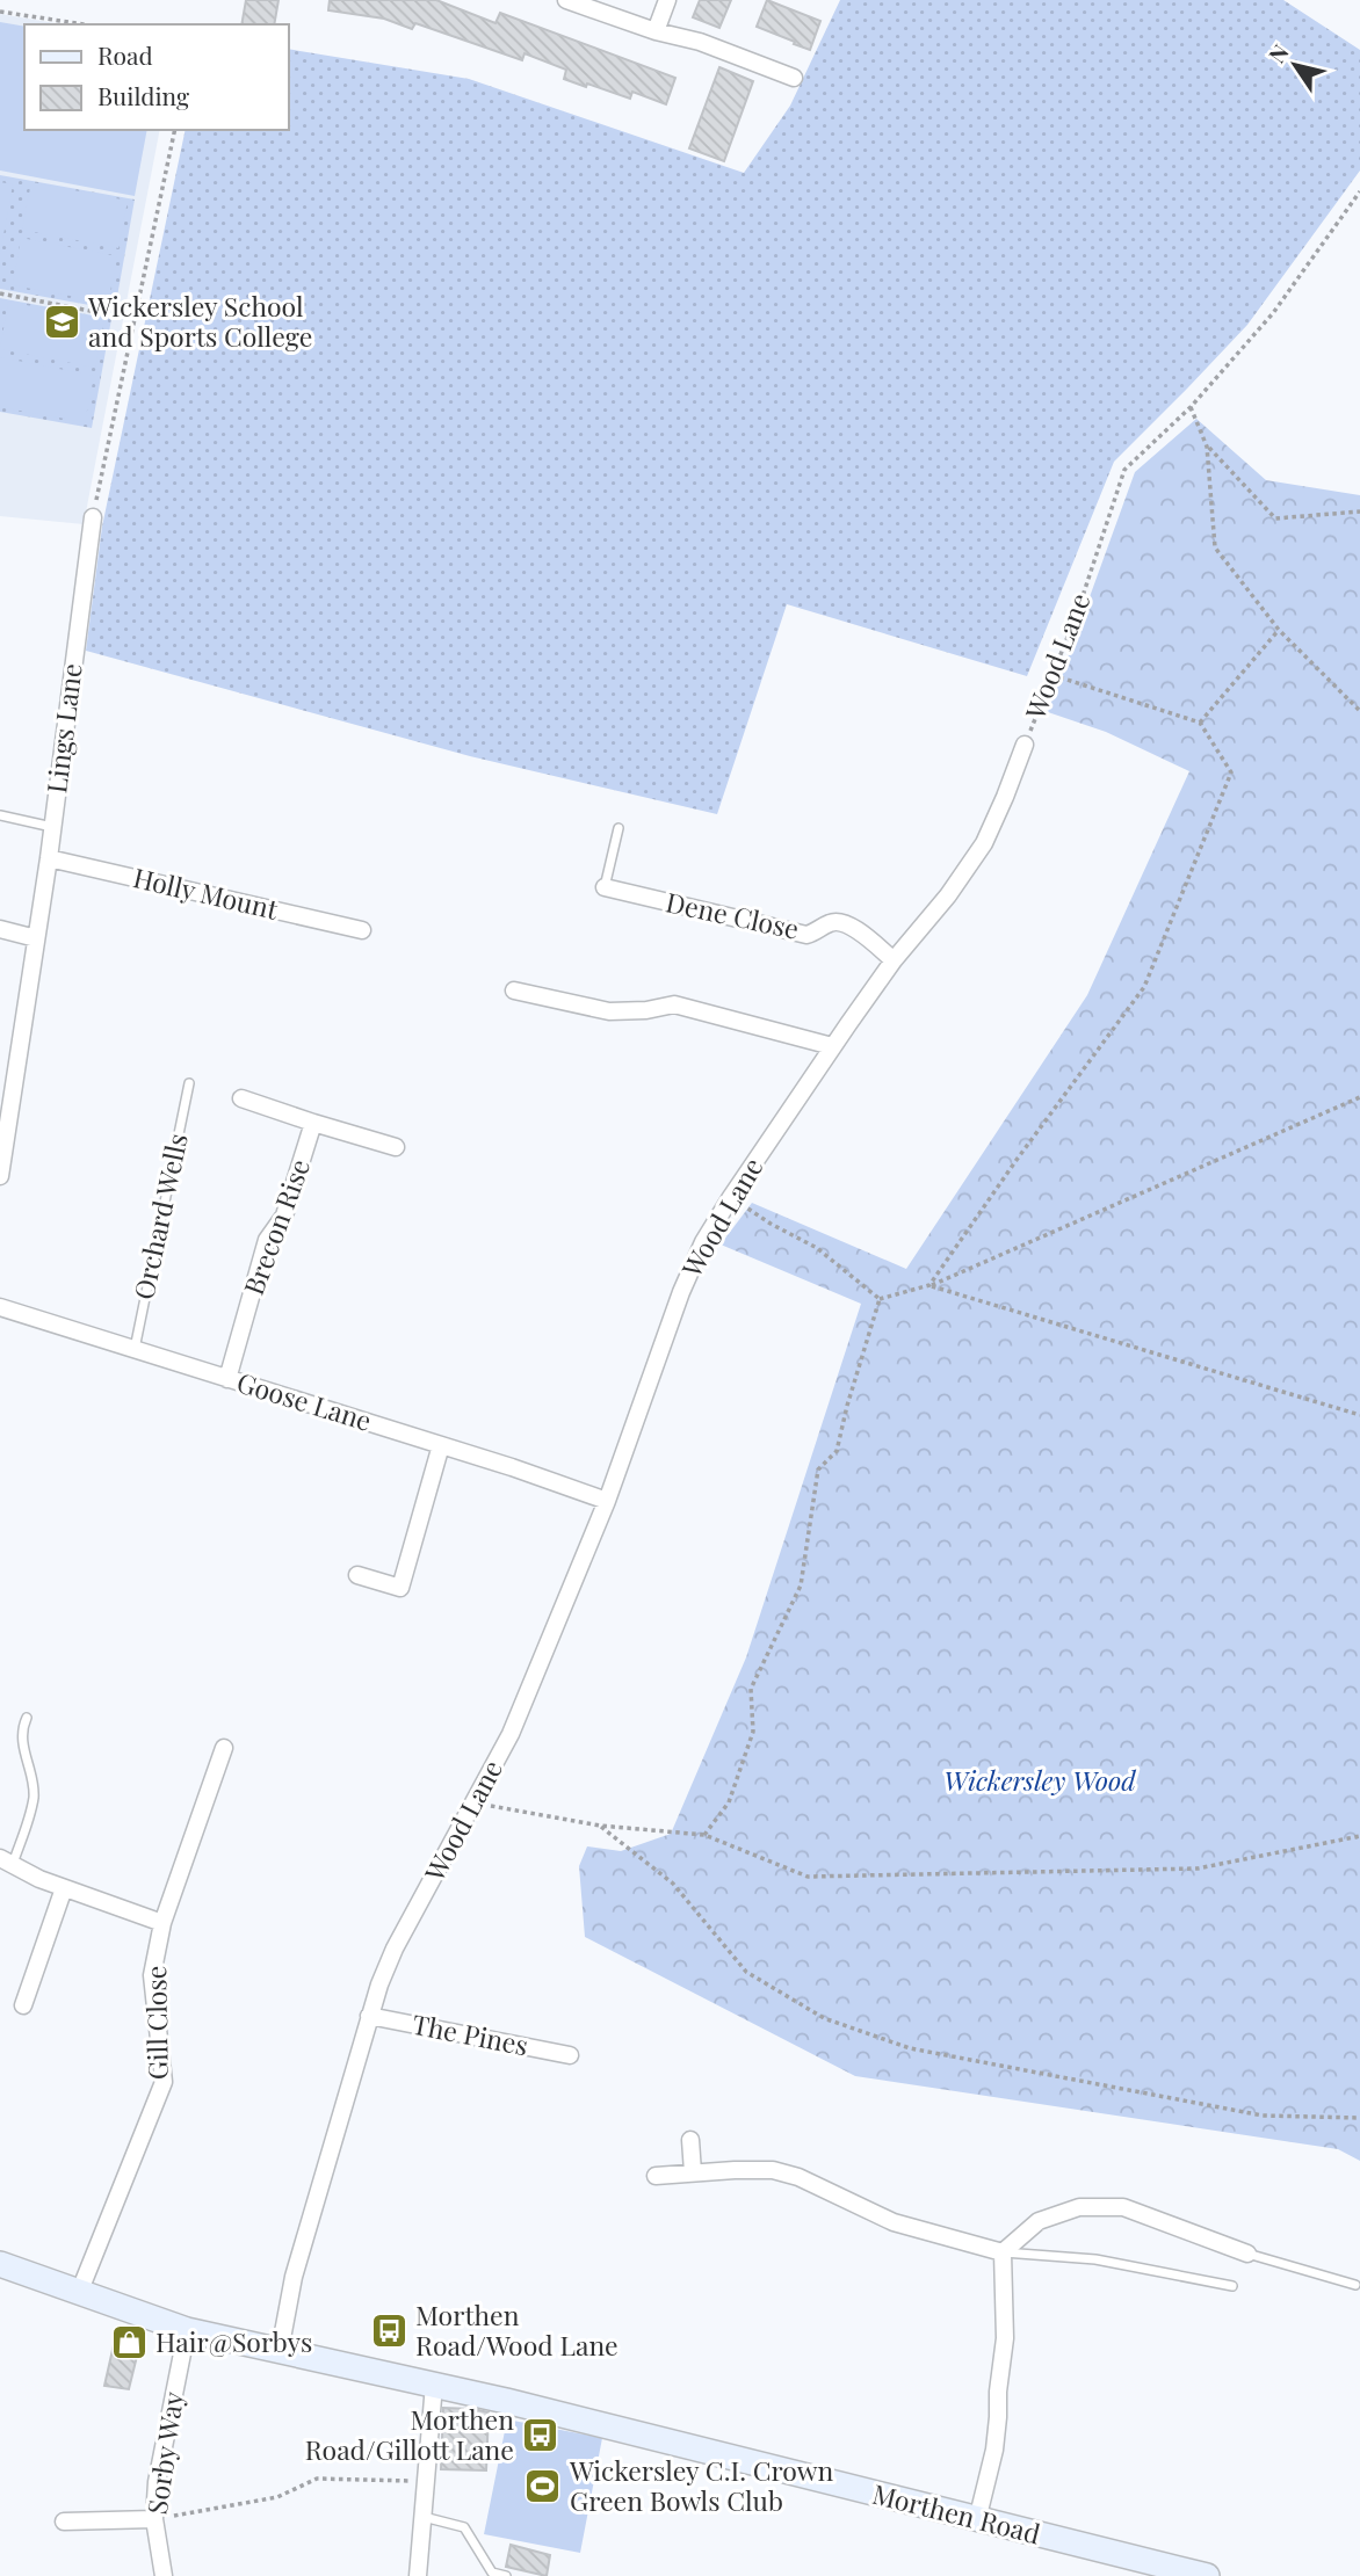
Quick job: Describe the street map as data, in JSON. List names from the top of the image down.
{
  "streets": {
    "main road": ["Morthen Road"],
    "street": [
      "Wood Lane",
      "Lings Lane",
      "Holly Mount",
      "Dene Close",
      "Brecon Rise",
      "Goose Lane",
      "Gill Close",
      "The Pines",
      "Sorby Way"
    ],
    "lane": ["Orchard Wells"]
  },
  "crossings": [
    ["Wood Lane", "Dene Close"],
    ["Wood Lane", "Goose Lane"],
    ["Wood Lane", "The Pines"],
    ["Wood Lane", "Morthen Road"],
    ["Lings Lane", "Holly Mount"],
    ["Orchard Wells", "Goose Lane"],
    ["Brecon Rise", "Goose Lane"],
    ["Gill Close", "Morthen Road"],
    ["Sorby Way", "Morthen Road"]
  ],
  "parks": ["Wickersley Wood"],
  "places": {
    "school or university": ["Wickersley School and Sports College"],
    "bus stop": ["Morthen Road/Wood Lane", "Morthen Road/Gillott Lane"],
    "shop": ["Hair@Sorbys"],
    "sports": ["Wickersley C.I. Crown Green Bowls Club"]
  },
  "legend": ["Road", "Building"],
  "north": "top left"
}
